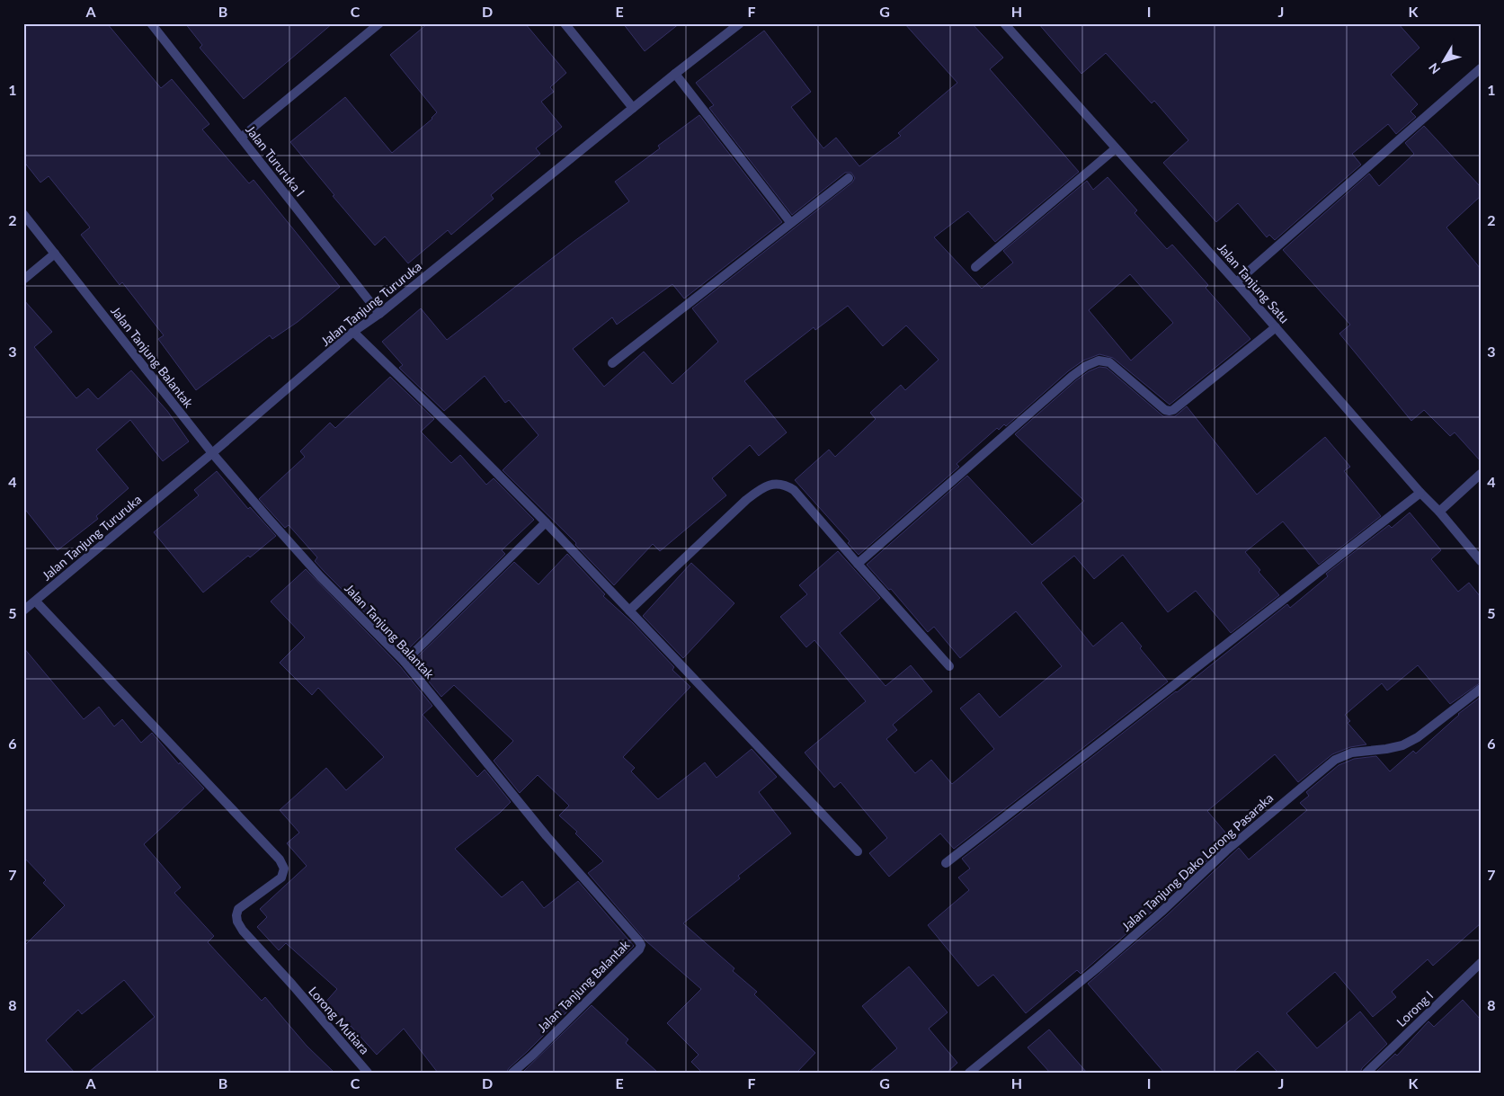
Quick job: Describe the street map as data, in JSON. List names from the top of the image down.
{
  "streets": {
    "street": [
      "Jalan Tururuka I",
      "Jalan Tanjung Satu",
      "Jalan Tanjung Tururuka",
      "Jalan Tanjung Balantak",
      "Jalan Tanjung Dako Lorong Pasaraka",
      "Lorong I",
      "Lorong Mutiara"
    ]
  },
  "crossings": [
    ["Jalan Tururuka I", "Jalan Tanjung Tururuka"],
    ["Jalan Tanjung Tururuka", "Jalan Tanjung Balantak"],
    ["Jalan Tanjung Tururuka", "Lorong Mutiara"]
  ],
  "north": "bottom left",
  "grid": {
    "columns": [
      "A",
      "B",
      "C",
      "D",
      "E",
      "F",
      "G",
      "H",
      "I",
      "J",
      "K"
    ],
    "rows": [
      "1",
      "2",
      "3",
      "4",
      "5",
      "6",
      "7",
      "8"
    ]
  }
}
